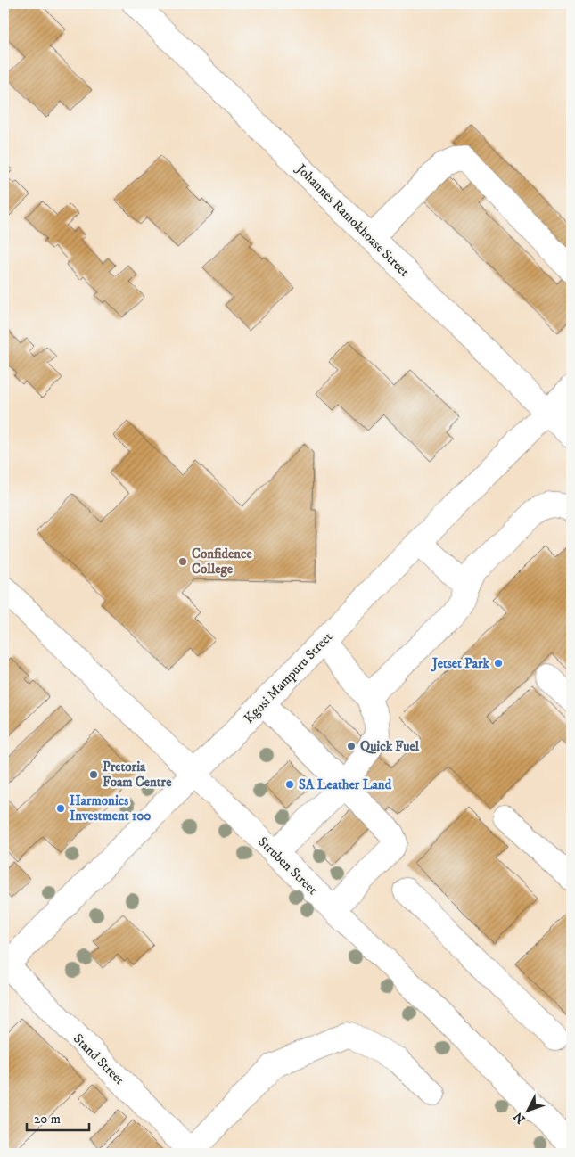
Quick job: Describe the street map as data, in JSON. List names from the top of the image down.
{
  "streets": {
    "main road": [
      "Johannes Ramokhoase Street",
      "Kgosi Mampuru Street",
      "Struben Street",
      "Stand Street"
    ]
  },
  "crossings": [
    ["Johannes Ramokhoase Street", "Kgosi Mampuru Street"],
    ["Kgosi Mampuru Street", "Struben Street"],
    ["Kgosi Mampuru Street", "Stand Street"]
  ],
  "places": [
    "Confidence College",
    "Jetset Park",
    "Quick Fuel",
    "Pretoria Foam Centre",
    "SA Leather Land",
    "Harmonics Investment 100"
  ],
  "scale_bar": "20 m",
  "north": "bottom left"
}
